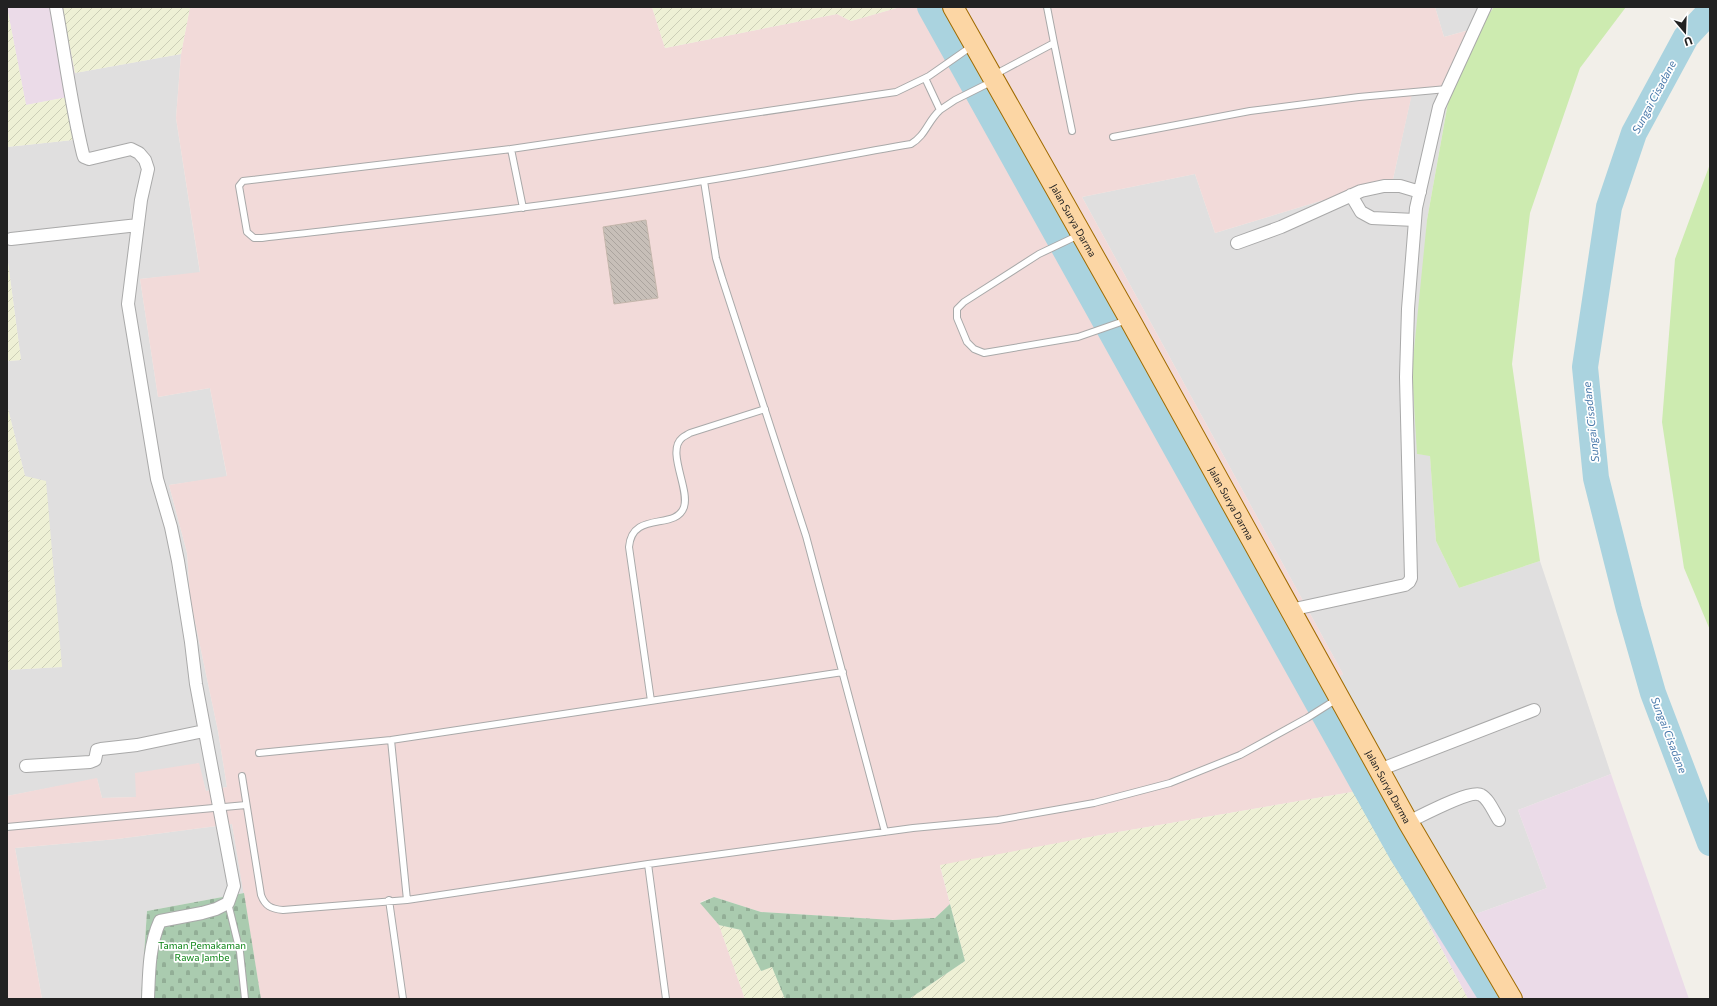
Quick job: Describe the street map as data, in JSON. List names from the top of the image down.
{
  "streets": {
    "main road": ["Jalan Surya Darma"]
  },
  "water": ["Sungai Cisadane"],
  "parks": ["Taman Pemakaman Rawa Jambe"],
  "north": "bottom"
}
